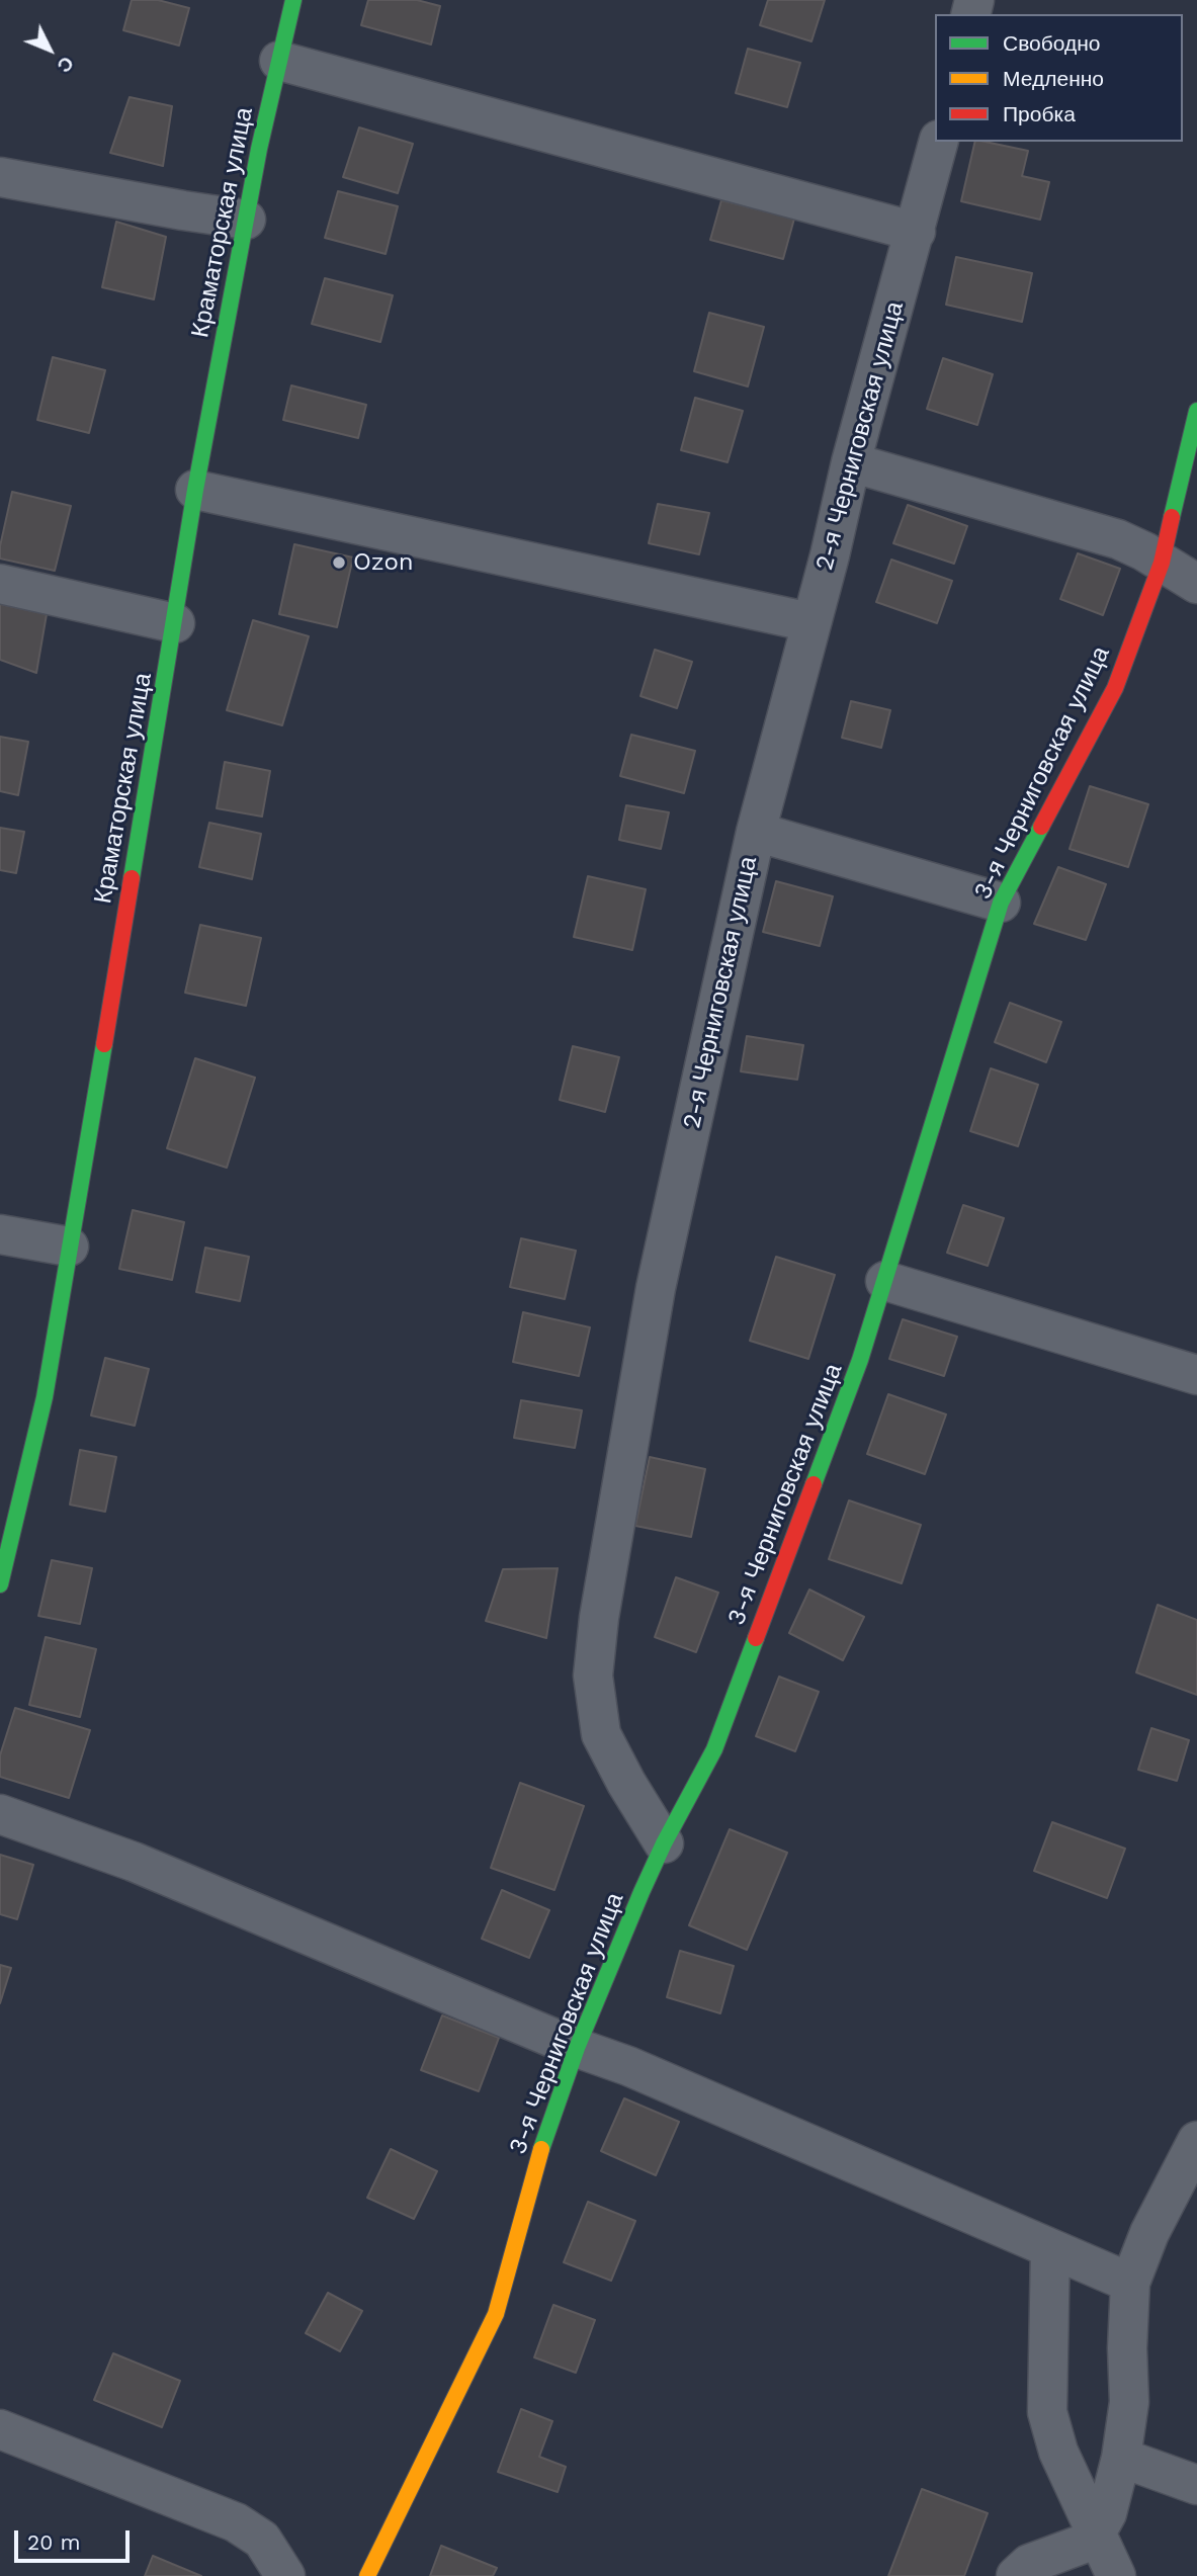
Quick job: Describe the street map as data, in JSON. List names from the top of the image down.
{
  "streets": {
    "street": ["Краматорская улица", "2-я Черниговская улица", "3-я Черниговская улица"]
  },
  "crossings": [
    ["2-я Черниговская улица", "3-я Черниговская улица"]
  ],
  "places": ["Ozon"],
  "legend": ["Свободно", "Медленно", "Пробка"],
  "scale_bar": "20 m",
  "north": "bottom right"
}
